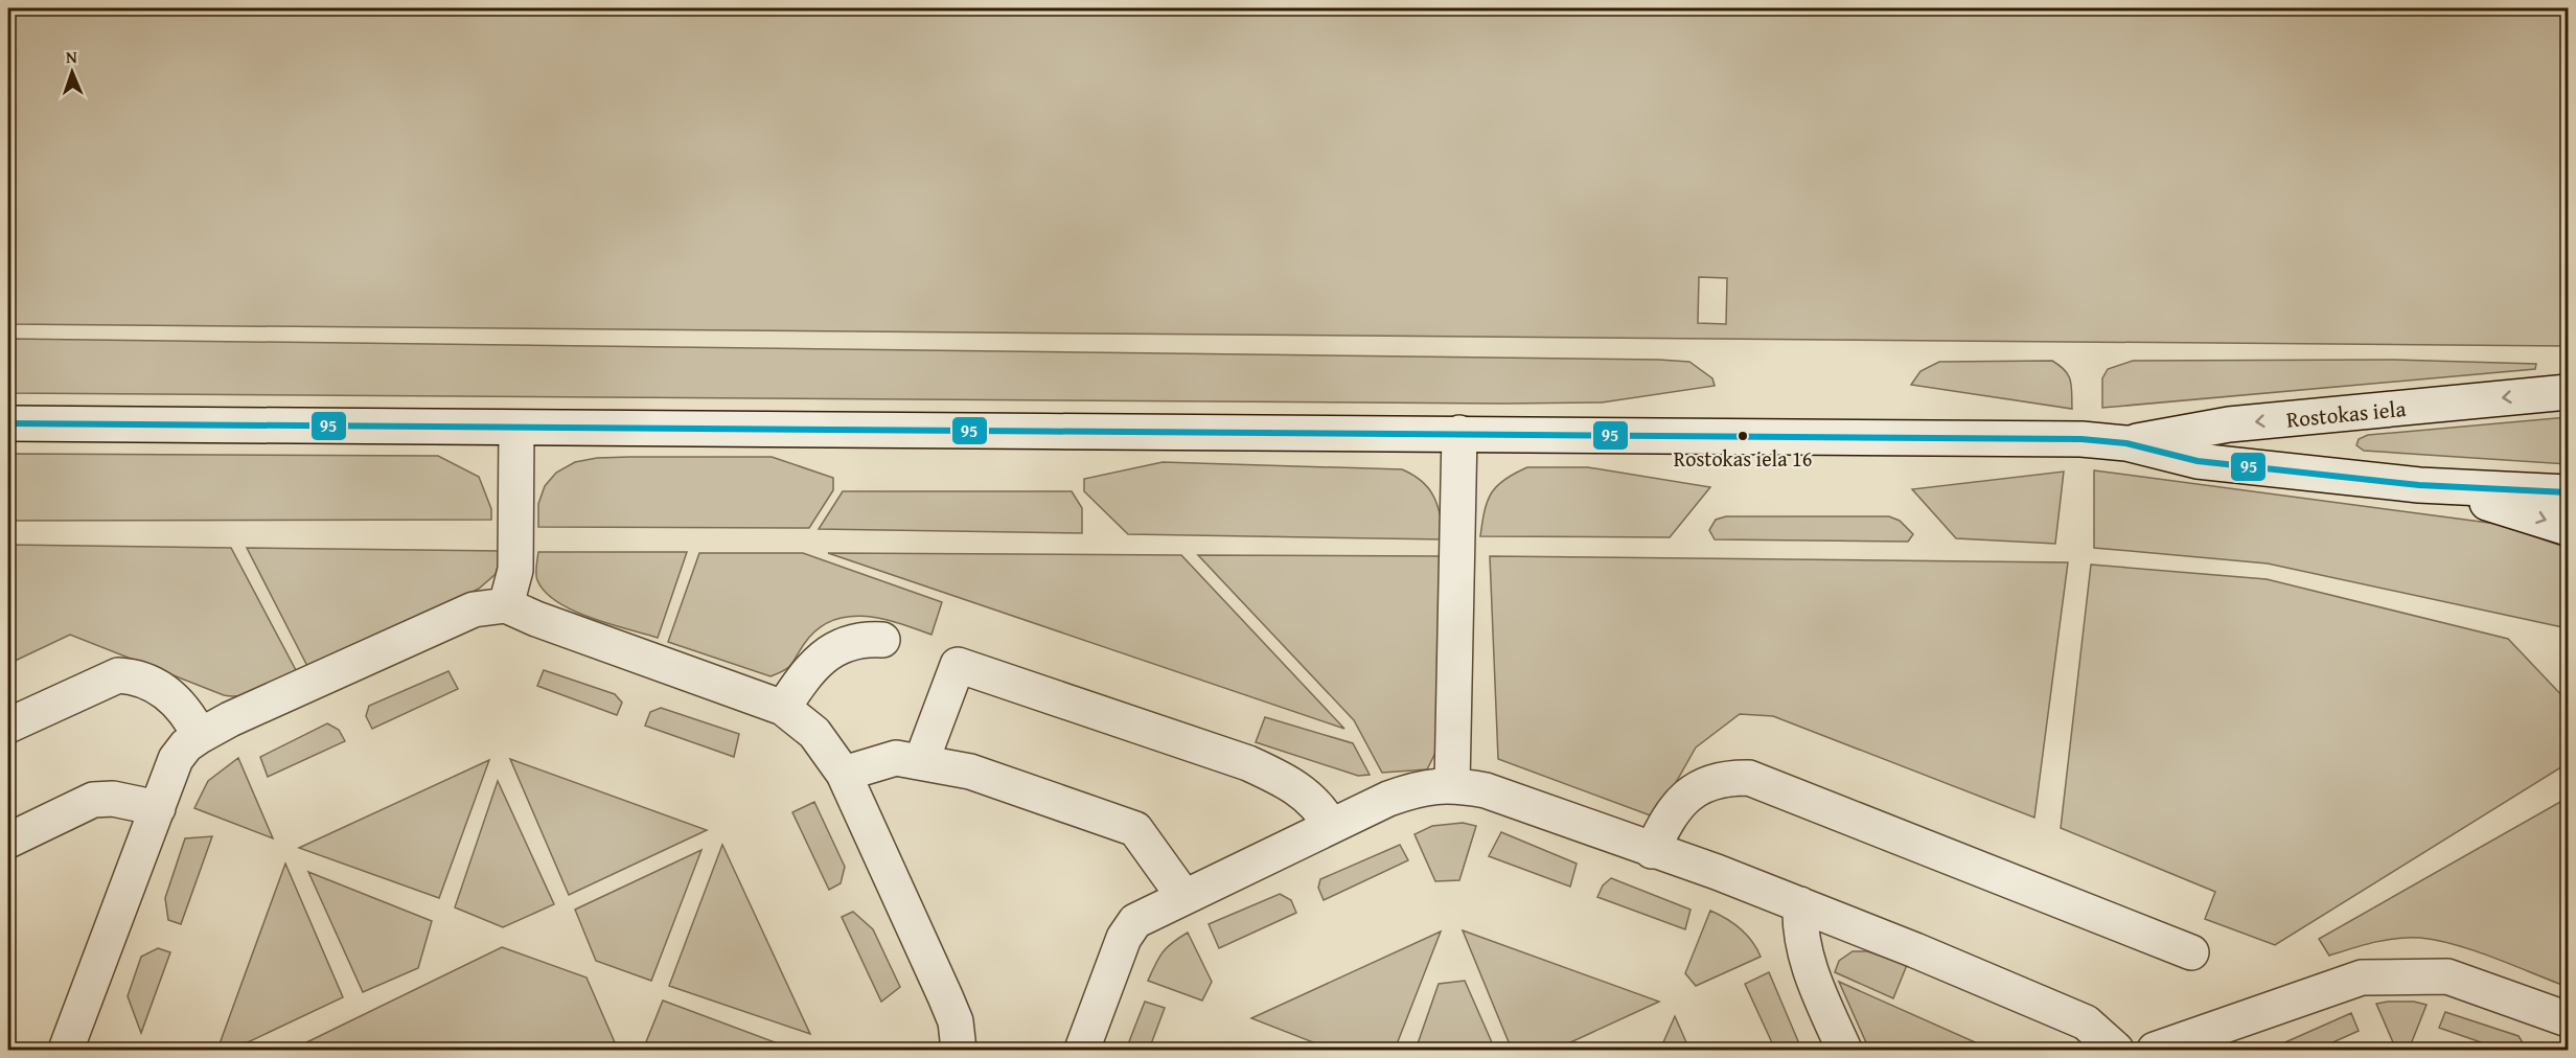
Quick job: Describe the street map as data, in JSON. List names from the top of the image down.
{
  "streets": {
    "street": ["Rostokas iela"]
  },
  "places": ["Rostokas iela 16"],
  "lines": ["transit line 95"],
  "north": "top"
}
